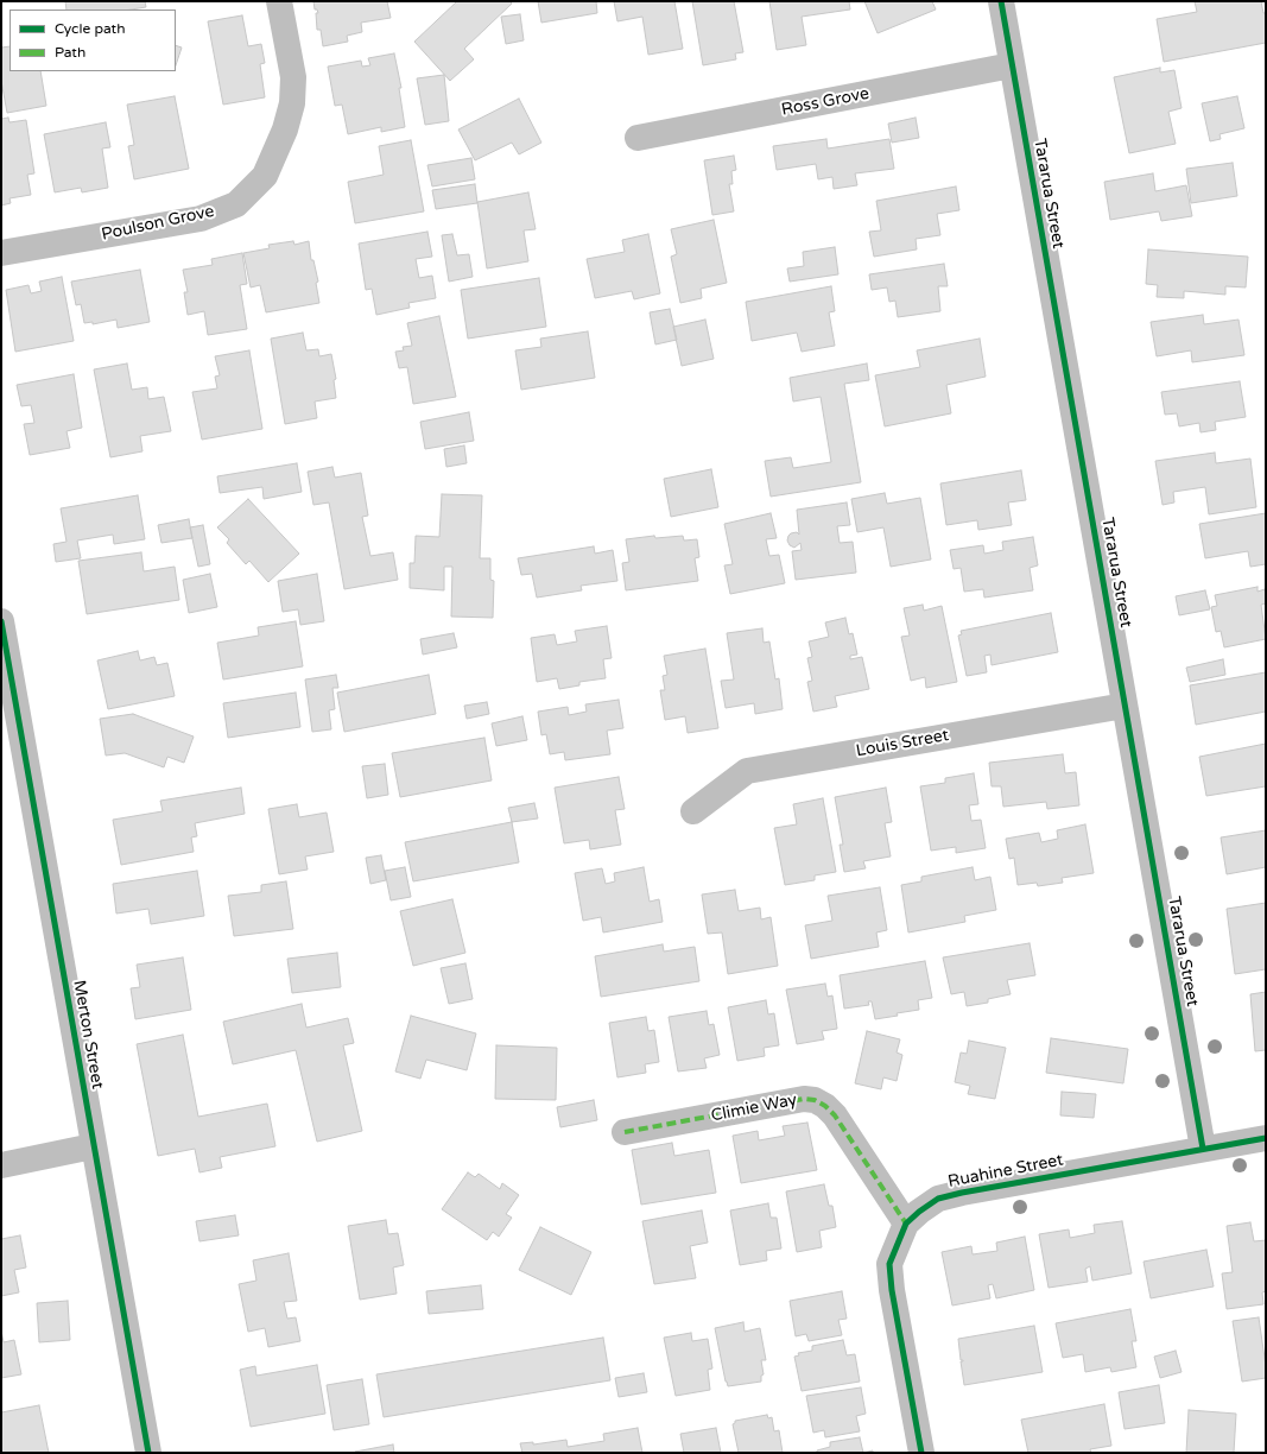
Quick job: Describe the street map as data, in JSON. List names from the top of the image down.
{
  "streets": {
    "street": [
      "Ross Grove",
      "Tararua Street",
      "Poulson Grove",
      "Louis Street",
      "Merton Street",
      "Climie Way",
      "Ruahine Street"
    ]
  },
  "crossings": [
    ["Ross Grove", "Tararua Street"],
    ["Tararua Street", "Louis Street"],
    ["Tararua Street", "Ruahine Street"],
    ["Climie Way", "Ruahine Street"]
  ],
  "legend": ["Cycle path", "Path"]
}
